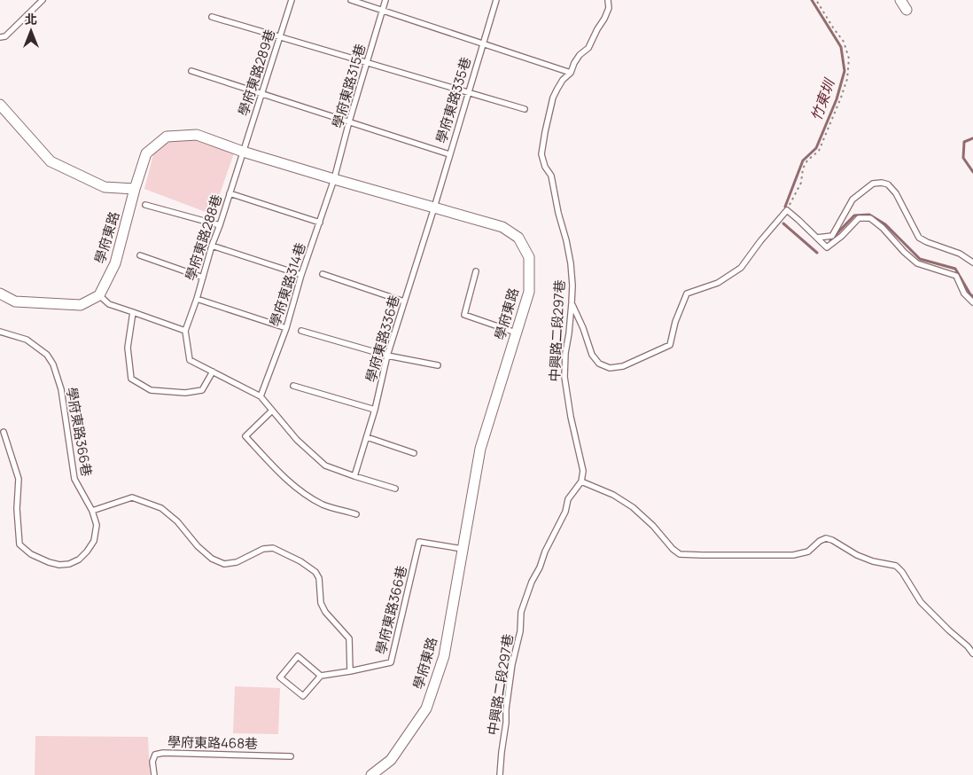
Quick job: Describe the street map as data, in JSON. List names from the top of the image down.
{
  "streets": {
    "street": ["學府東路"],
    "lane": [
      "學府東路289巷",
      "學府東路315巷",
      "學府東路335巷",
      "學府東路288巷",
      "學府東路314巷",
      "中興路二段297巷",
      "學府東路336巷",
      "學府東路366巷",
      "學府東路468巷"
    ]
  },
  "crossings": [
    ["學府東路289巷", "學府東路"],
    ["學府東路289巷", "學府東路288巷"],
    ["學府東路315巷", "學府東路"],
    ["學府東路315巷", "學府東路314巷"],
    ["學府東路335巷", "學府東路"],
    ["學府東路335巷", "學府東路336巷"],
    ["學府東路", "學府東路288巷"],
    ["學府東路", "學府東路314巷"],
    ["學府東路", "學府東路336巷"],
    ["學府東路", "學府東路366巷"]
  ],
  "water": ["竹東圳"],
  "north": "top"
}
